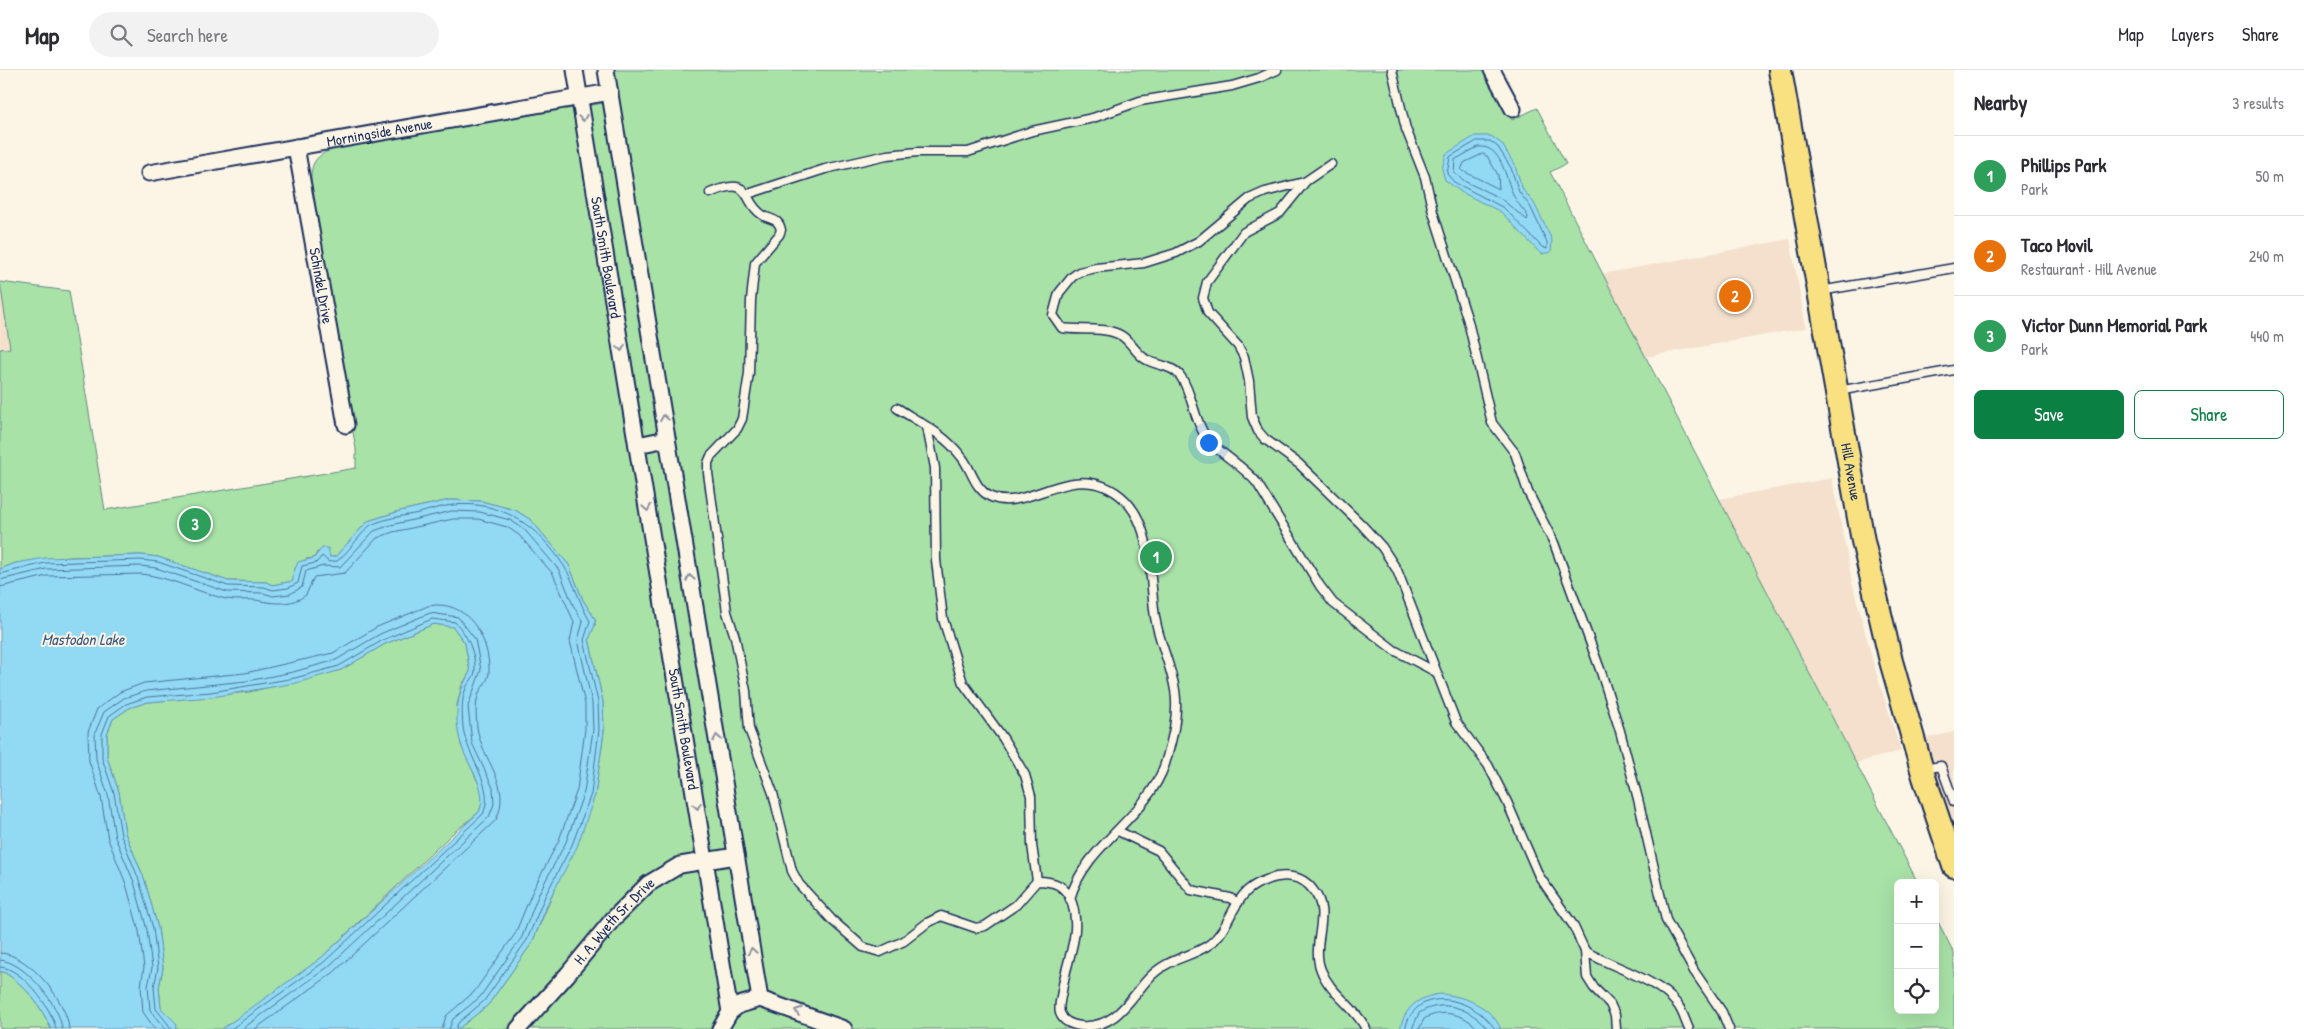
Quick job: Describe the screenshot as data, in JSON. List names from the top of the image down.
{
  "streets": {
    "main road": ["Hill Avenue"],
    "street": [
      "Morningside Avenue",
      "South Smith Boulevard",
      "Schindel Drive",
      "H. A. Wyeth Sr. Drive"
    ]
  },
  "crossings": [
    ["Morningside Avenue", "South Smith Boulevard"],
    ["Morningside Avenue", "Schindel Drive"],
    ["South Smith Boulevard", "H. A. Wyeth Sr. Drive"]
  ],
  "water": ["Mastodon Lake"],
  "page": {
    "header": "Map",
    "search": "Search here",
    "nav": ["Map", "Layers", "Share"],
    "heading": ["Nearby", "3 results"],
    "list": [
      {
        "mark": "1",
        "name": "Phillips Park",
        "note": "Park",
        "value": "50 m"
      },
      {
        "mark": "2",
        "name": "Taco Movil",
        "note": "Restaurant · Hill Avenue",
        "value": "240 m"
      },
      {
        "mark": "3",
        "name": "Victor Dunn Memorial Park",
        "note": "Park",
        "value": "440 m"
      }
    ],
    "pins": ["2", "3", "1"],
    "buttons": ["Save", "Share"],
    "map_buttons": ["+", "−"]
  }
}
